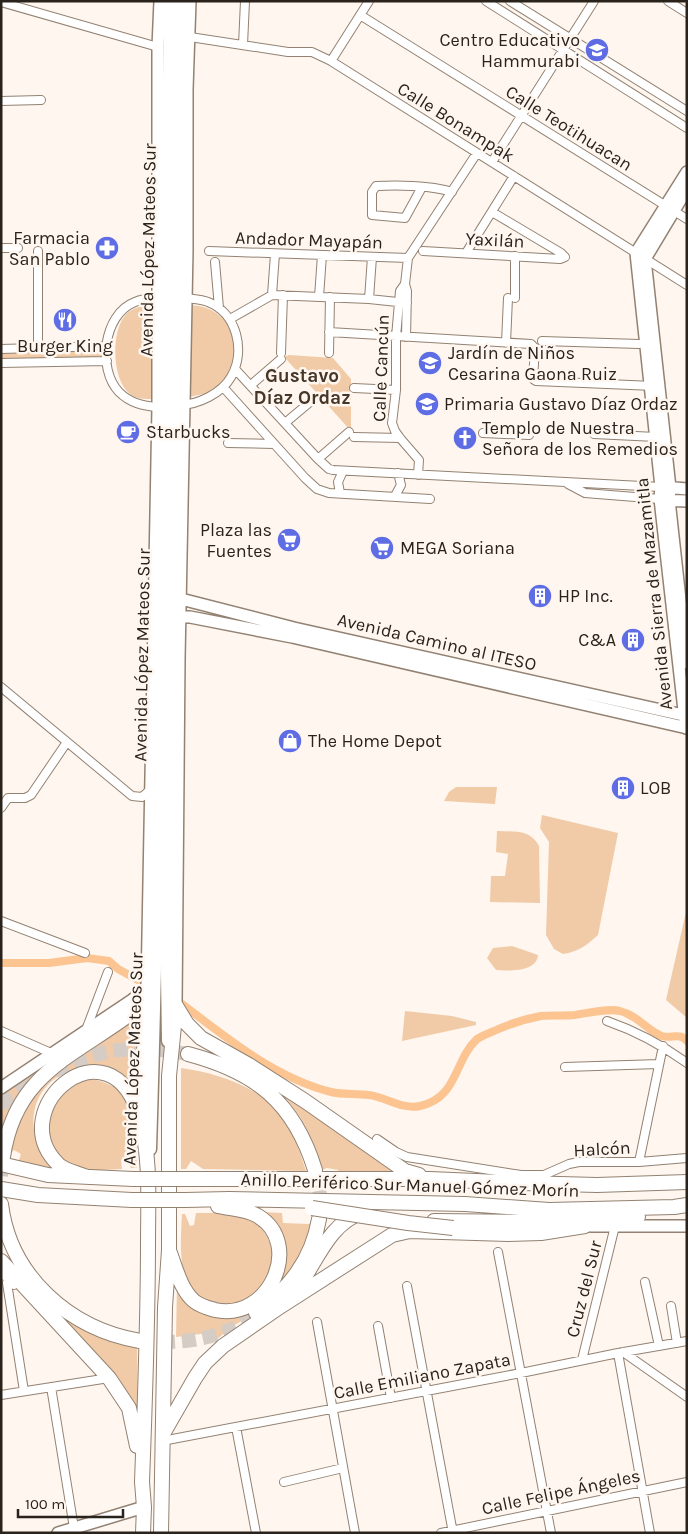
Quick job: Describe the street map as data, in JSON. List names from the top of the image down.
{
  "streets": {
    "highway": ["Avenida López Mateos Sur", "Anillo Periférico Sur Manuel Gómez Morín"],
    "main road": ["Avenida Sierra de Mazamitla", "Avenida Camino al ITESO"],
    "street": [
      "Calle Bonampak",
      "Calle Teotihuacan",
      "Andador Mayapán",
      "Yaxilán",
      "Calle Cancún",
      "Halcón",
      "Cruz del Sur",
      "Calle Emiliano Zapata",
      "Calle Felipe Ángeles"
    ]
  },
  "crossings": [
    ["Calle Bonampak", "Calle Cancún"],
    ["Calle Bonampak", "Avenida Sierra de Mazamitla"],
    ["Andador Mayapán", "Calle Cancún"],
    ["Avenida López Mateos Sur", "Calle Emiliano Zapata"],
    ["Avenida Sierra de Mazamitla", "Avenida Camino al ITESO"],
    ["Cruz del Sur", "Calle Emiliano Zapata"]
  ],
  "districts": ["Gustavo Díaz Ordaz"],
  "places": {
    "school or university": ["Centro Educativo Hammurabi", "Jardín de Niños Cesarina Gaona Ruiz", "Primaria Gustavo Díaz Ordaz"],
    "pharmacy": ["Farmacia San Pablo"],
    "restaurant": ["Burger King"],
    "cafe": ["Starbucks"],
    "church": ["Templo de Nuestra Señora de los Remedios"],
    "supermarket": ["Plaza las Fuentes", "MEGA Soriana"],
    "building": ["HP Inc.", "C&A", "LOB"],
    "shop": ["The Home Depot"]
  },
  "scale_bar": "100 m"
}
